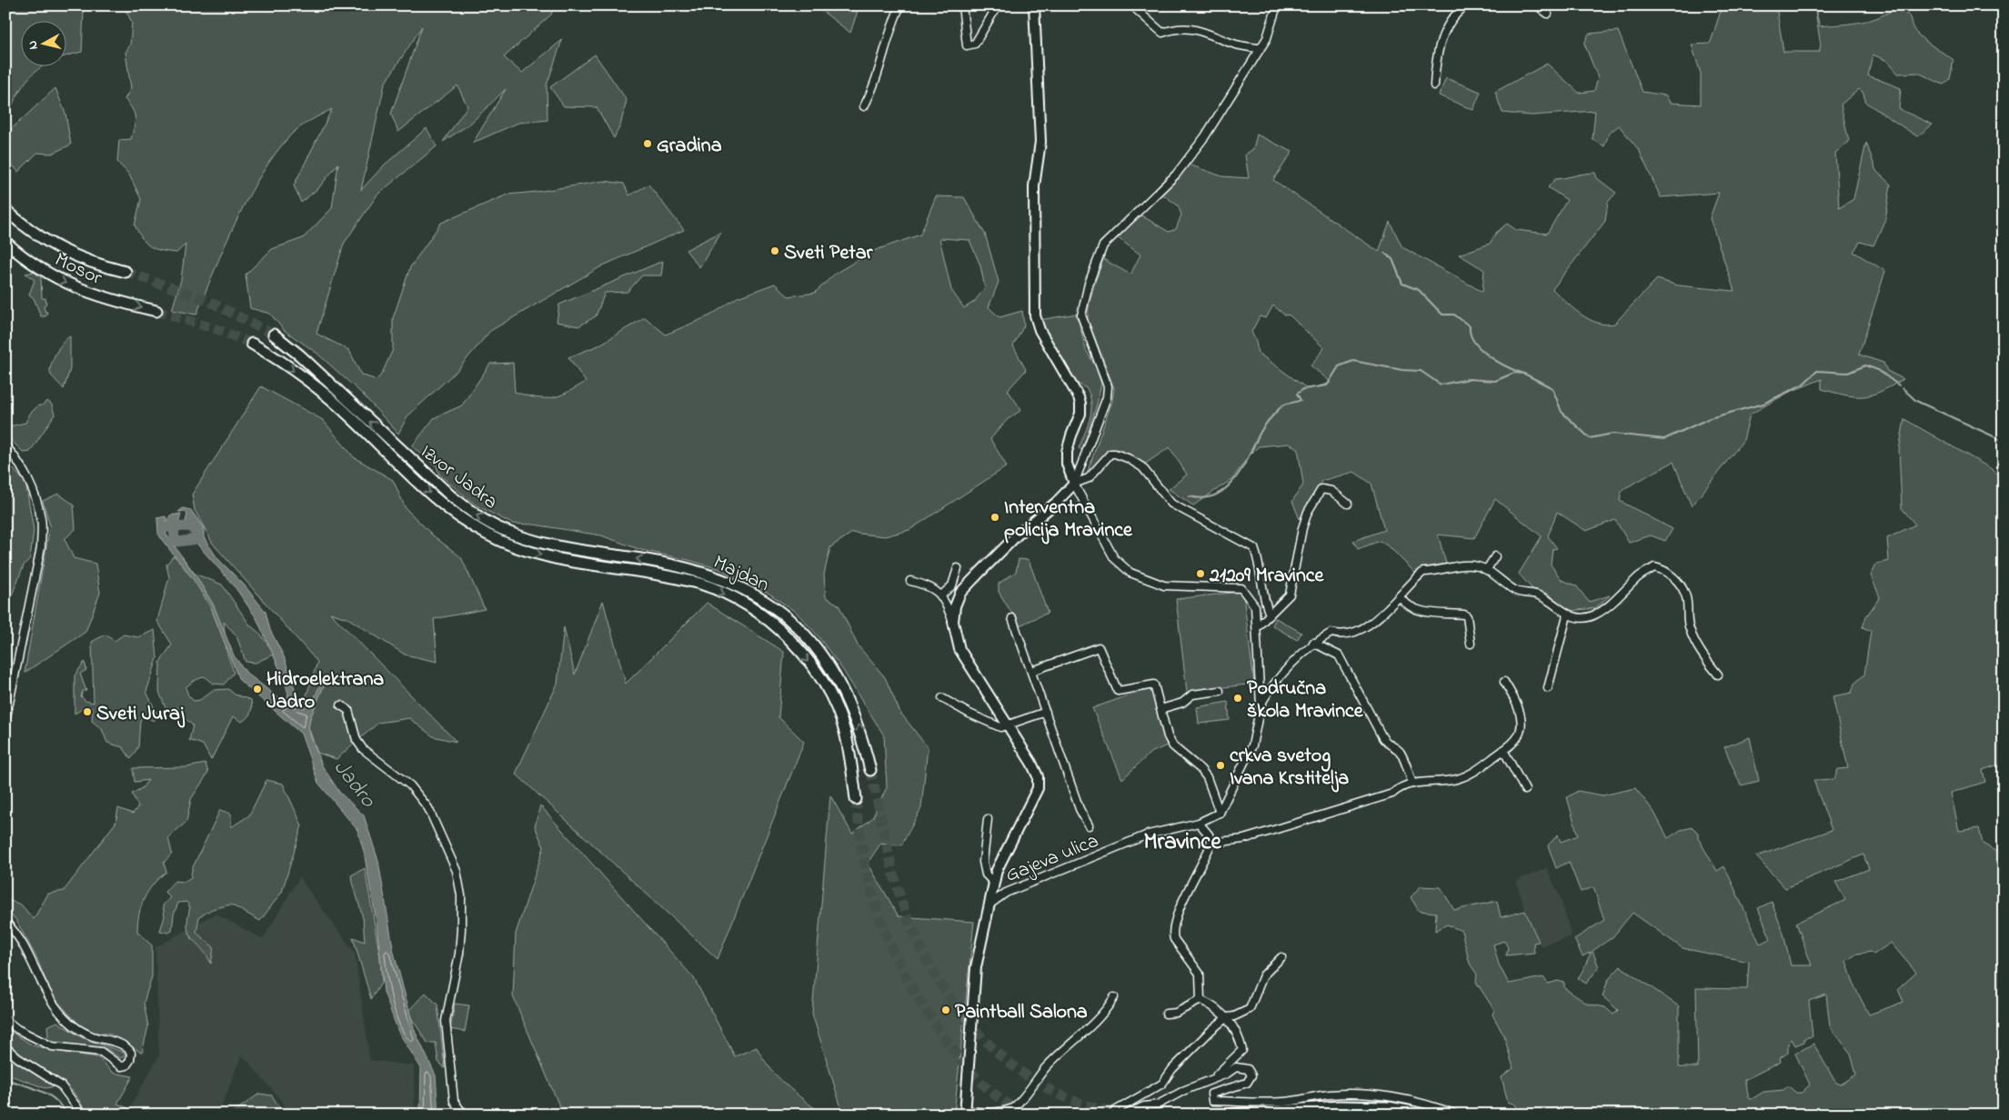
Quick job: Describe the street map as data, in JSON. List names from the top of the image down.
{
  "streets": {
    "highway": ["Mosor", "Izvor Jadra", "Majdan"],
    "main road": ["Gajeva ulica"]
  },
  "crossings": [
    ["Izvor Jadra", "Majdan"]
  ],
  "districts": ["Mravince"],
  "water": ["Jadro"],
  "places": [
    "Gradina",
    "Sveti Petar",
    "Interventna policija Mravince",
    "21209 Mravince",
    "Hidroelektrana Jadro",
    "Područna škola Mravince",
    "Sveti Juraj",
    "crkva svetog Ivana Krstitelja",
    "Paintball Salona"
  ],
  "north": "left"
}
